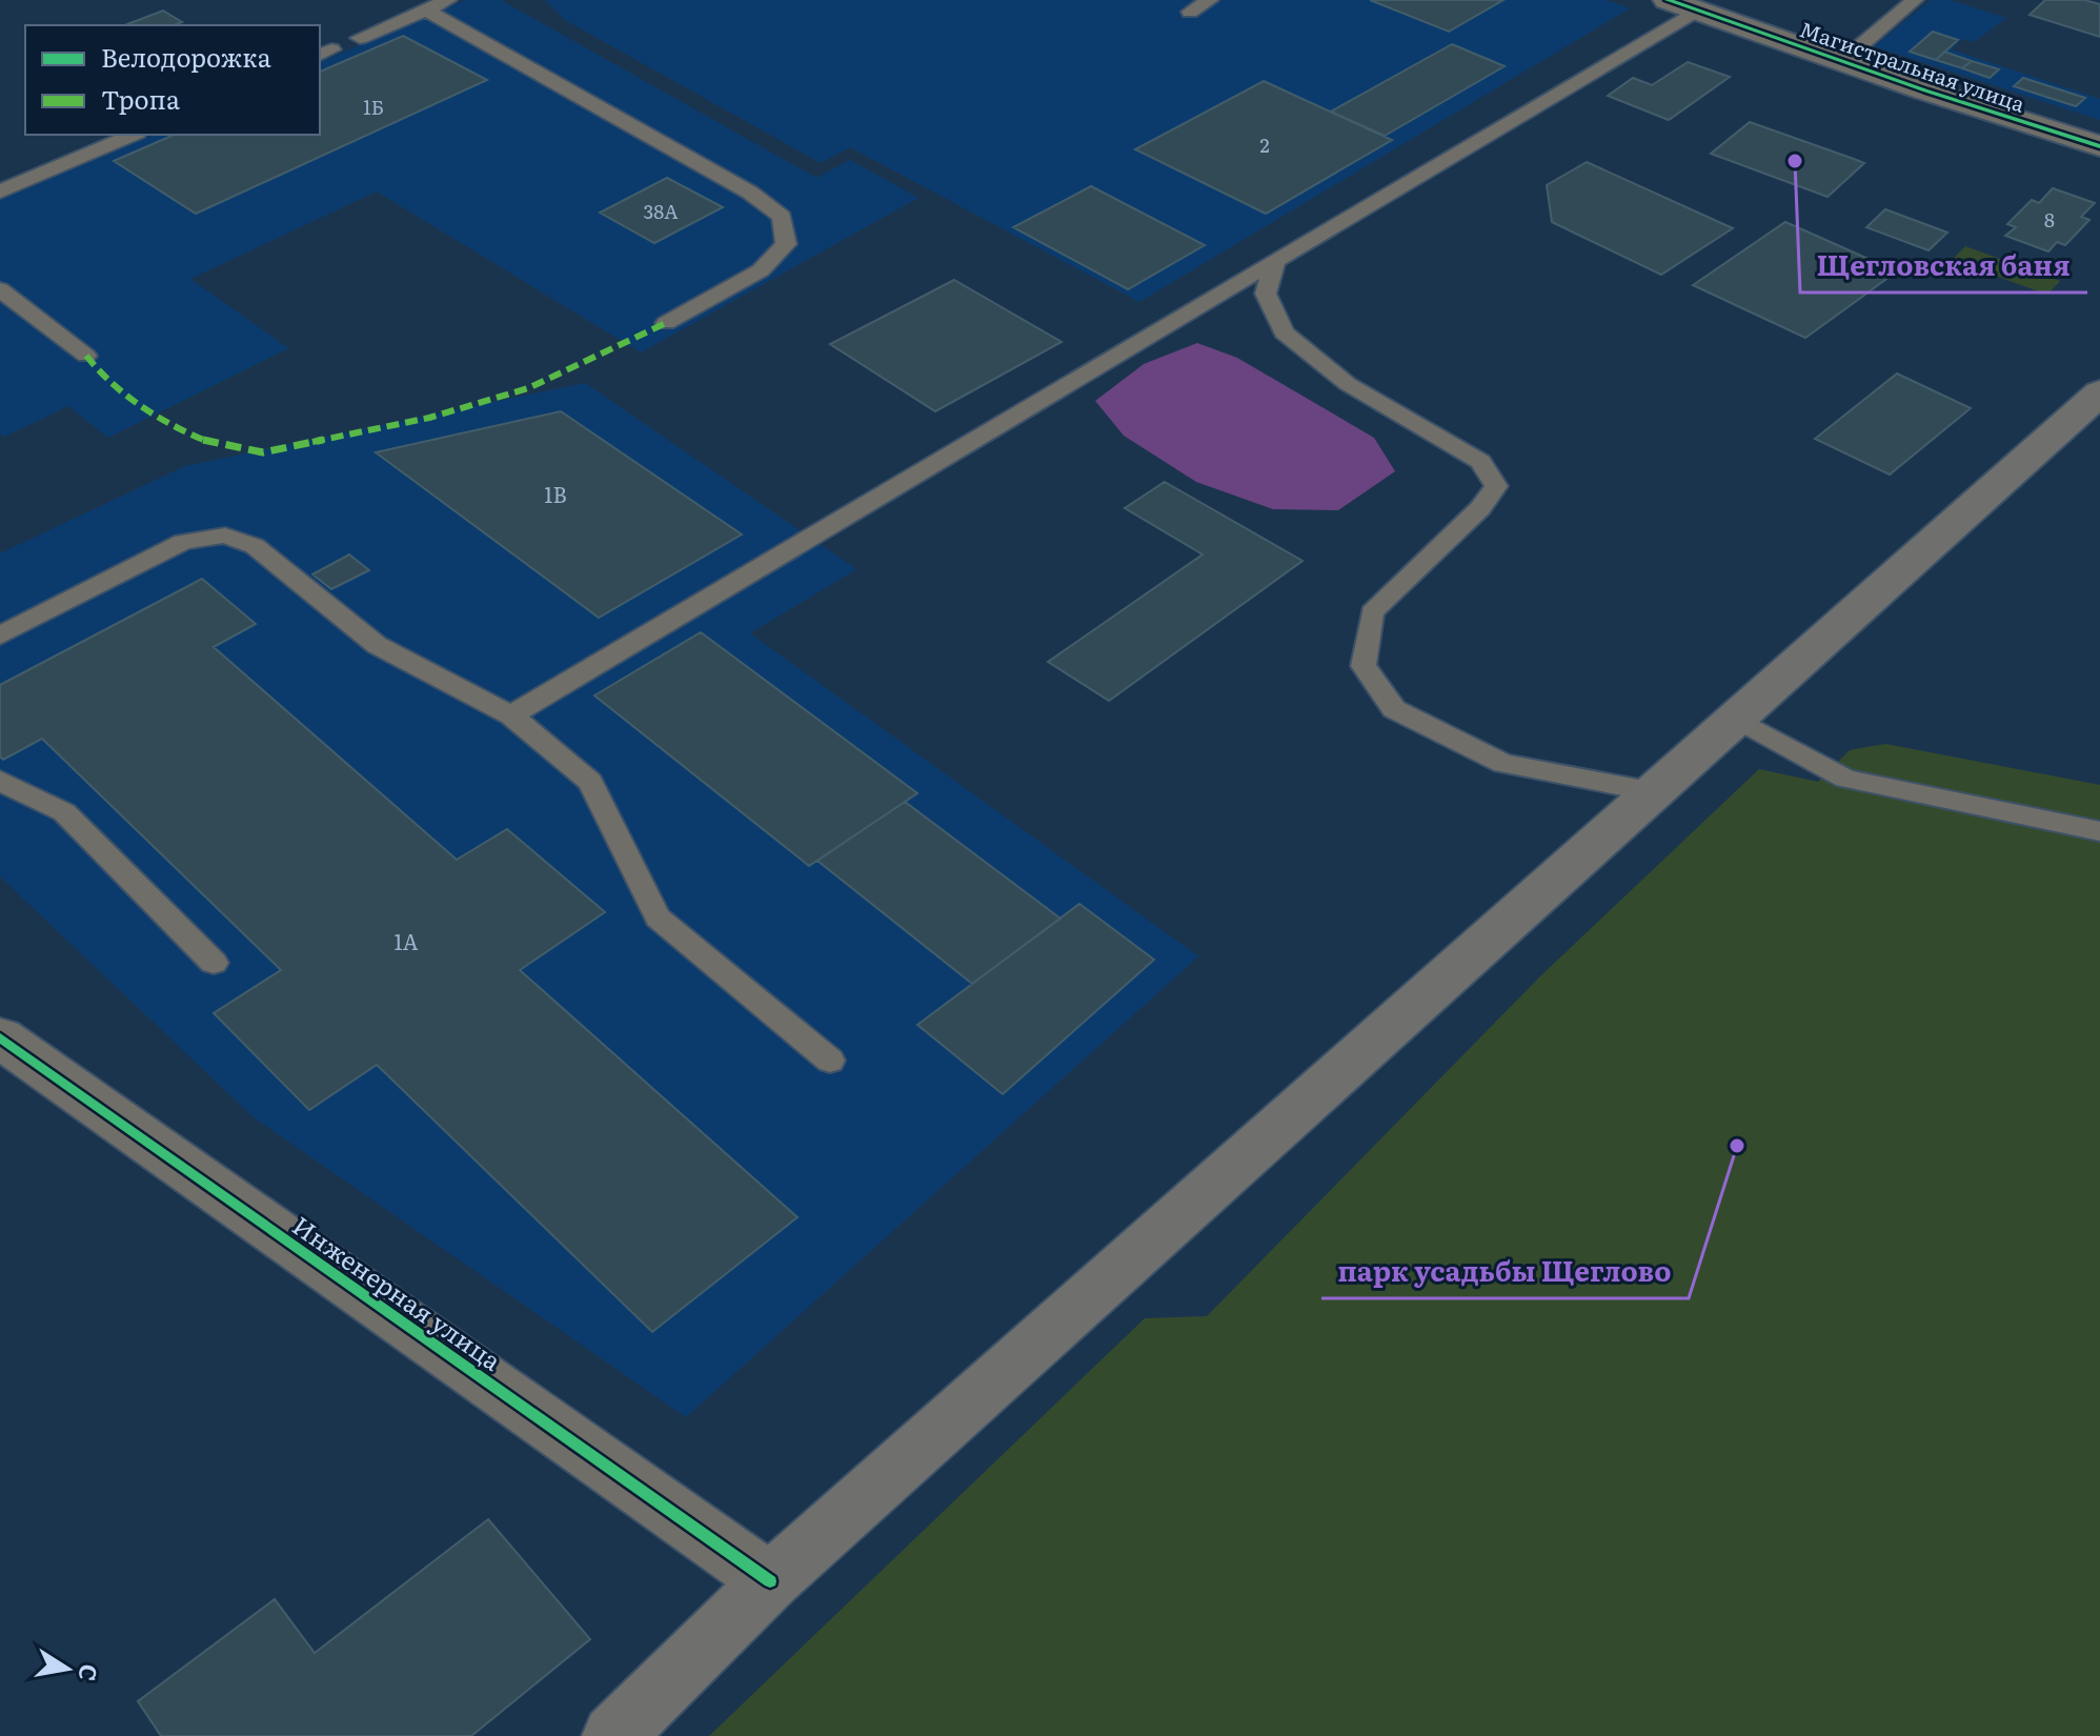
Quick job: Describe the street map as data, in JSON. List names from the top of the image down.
{
  "streets": {
    "street": ["Магистральная улица", "Инженерная улица"]
  },
  "places": ["Щегловская баня", "парк усадьбы Щеглово"],
  "house_numbers": [
    "1Б",
    "2",
    "38А",
    "8",
    "1В",
    "1А"
  ],
  "legend": ["Велодорожка", "Тропа"],
  "north": "right"
}
